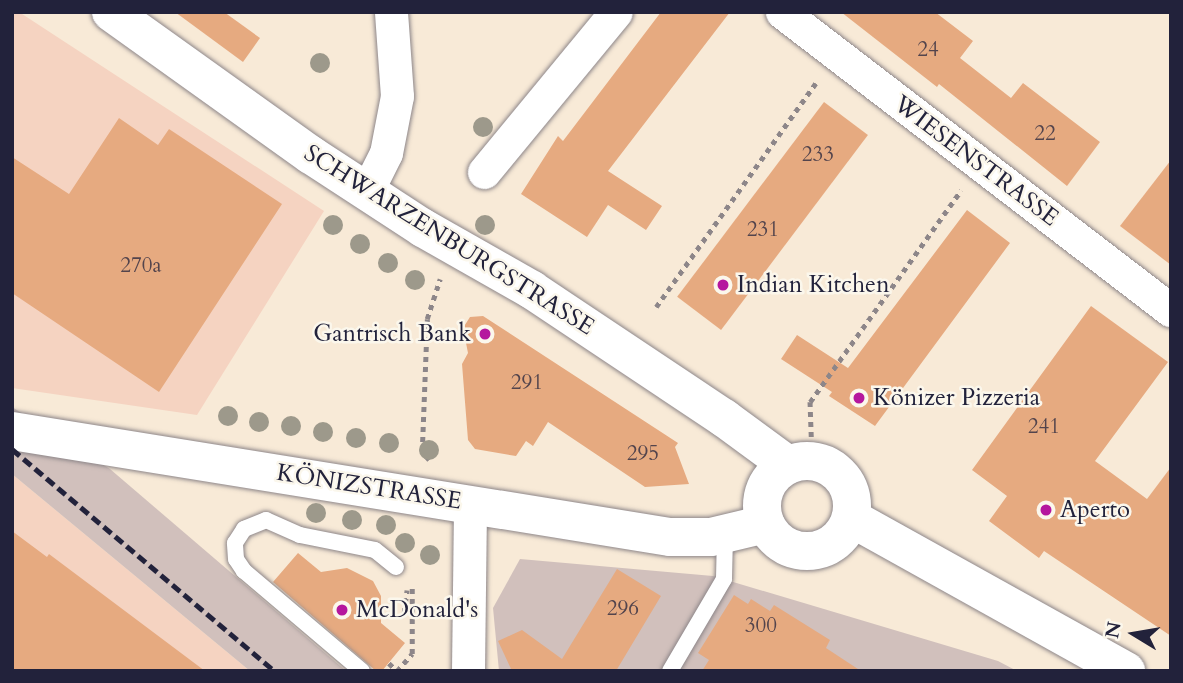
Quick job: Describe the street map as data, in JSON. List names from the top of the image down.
{
  "streets": {
    "main road": ["SCHWARZENBURGSTRASSE", "KÖNIZSTRASSE"],
    "street": ["WIESENSTRASSE"]
  },
  "crossings": [
    ["SCHWARZENBURGSTRASSE", "KÖNIZSTRASSE"]
  ],
  "places": [
    "Indian Kitchen",
    "Gantrisch Bank",
    "Könizer Pizzeria",
    "Aperto",
    "McDonald's"
  ],
  "house_numbers": [
    "24",
    "22",
    "233",
    "231",
    "270a",
    "291",
    "241",
    "295",
    "296",
    "300"
  ],
  "north": "left"
}
